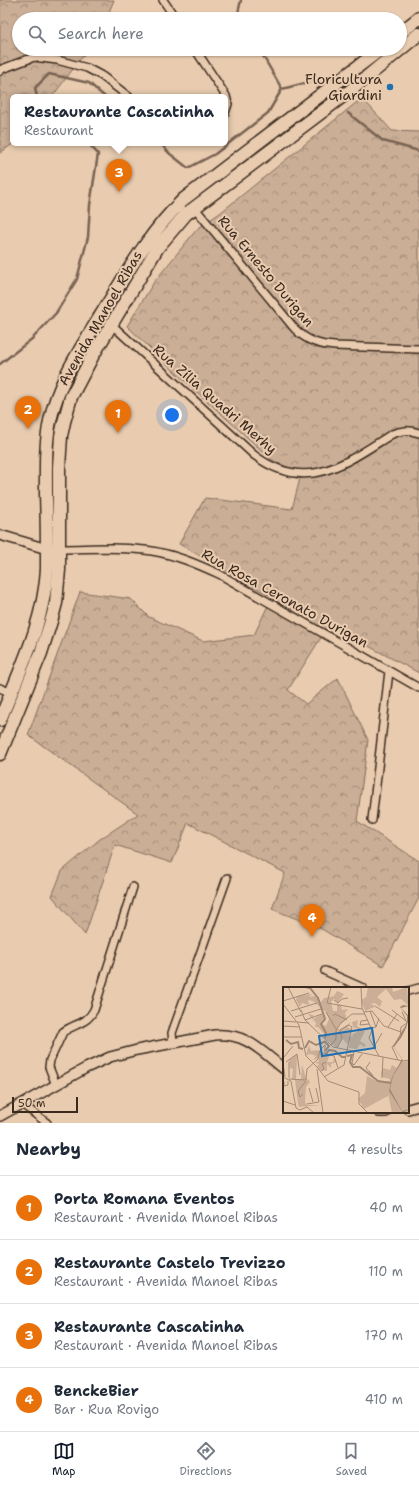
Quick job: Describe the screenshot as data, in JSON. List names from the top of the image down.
{
  "streets": {
    "main road": ["Avenida Manoel Ribas"],
    "street": ["Rua Ernesto Durigan", "Rua Zília Quadri Merhy", "Rua Rosa Ceronato Durigan"]
  },
  "crossings": [
    ["Rua Ernesto Durigan", "Avenida Manoel Ribas"],
    ["Avenida Manoel Ribas", "Rua Zília Quadri Merhy"],
    ["Avenida Manoel Ribas", "Rua Rosa Ceronato Durigan"]
  ],
  "places": ["Floricultura Giardini"],
  "scale_bar": "50 m",
  "page": {
    "search": "Search here",
    "popup": ["Restaurante Cascatinha", "Restaurant"],
    "pins": [
      "3",
      "2",
      "1",
      "4"
    ],
    "scale": "50 m",
    "heading": ["Nearby", "4 results"],
    "list": [
      {
        "mark": "1",
        "name": "Porta Romana Eventos",
        "note": "Restaurant · Avenida Manoel Ribas",
        "value": "40 m"
      },
      {
        "mark": "2",
        "name": "Restaurante Castelo Trevizzo",
        "note": "Restaurant · Avenida Manoel Ribas",
        "value": "110 m"
      },
      {
        "mark": "3",
        "name": "Restaurante Cascatinha",
        "note": "Restaurant · Avenida Manoel Ribas",
        "value": "170 m"
      },
      {
        "mark": "4",
        "name": "BenckeBier",
        "note": "Bar · Rua Rovigo",
        "value": "410 m"
      }
    ],
    "nav": ["Map", "Directions", "Saved"]
  }
}
